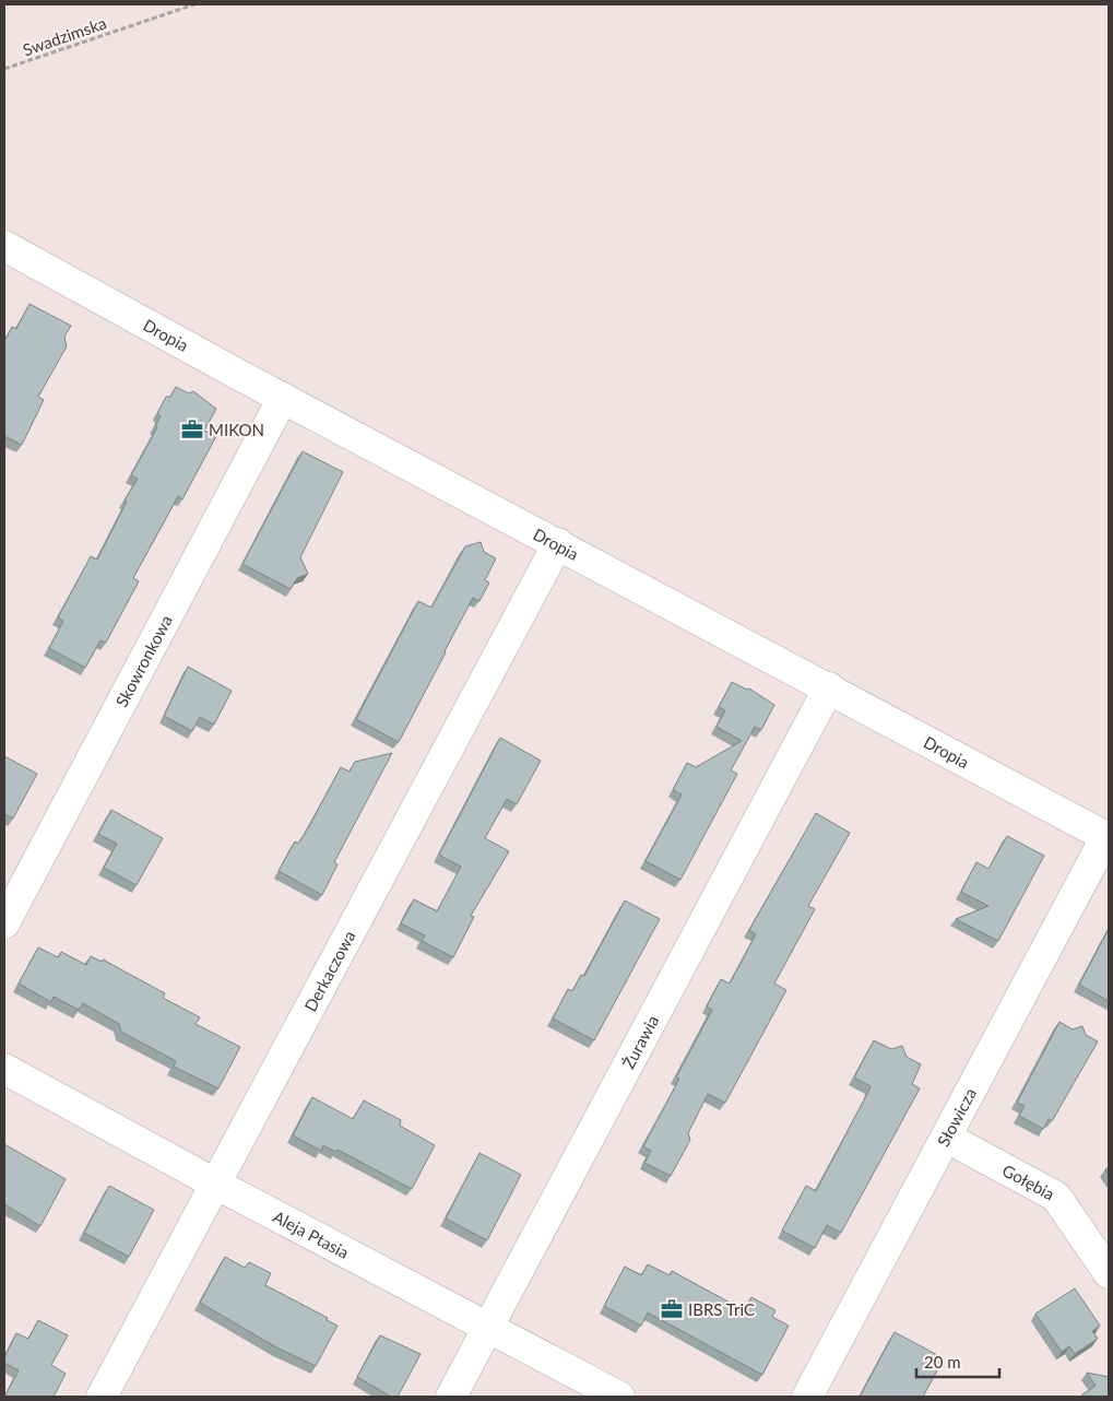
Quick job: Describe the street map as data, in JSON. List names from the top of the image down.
{
  "streets": {
    "street": [
      "Dropia",
      "Skowronkowa",
      "Derkaczowa",
      "Żurawia",
      "Słowicza",
      "Gołębia",
      "Aleja Ptasia"
    ],
    "path": ["Swadzimska"]
  },
  "crossings": [
    ["Dropia", "Skowronkowa"],
    ["Dropia", "Derkaczowa"],
    ["Dropia", "Żurawia"],
    ["Dropia", "Słowicza"],
    ["Derkaczowa", "Aleja Ptasia"],
    ["Żurawia", "Aleja Ptasia"],
    ["Słowicza", "Gołębia"]
  ],
  "places": {
    "office": ["MIKON", "IBRS TriC"]
  },
  "scale_bar": "20 m"
}
